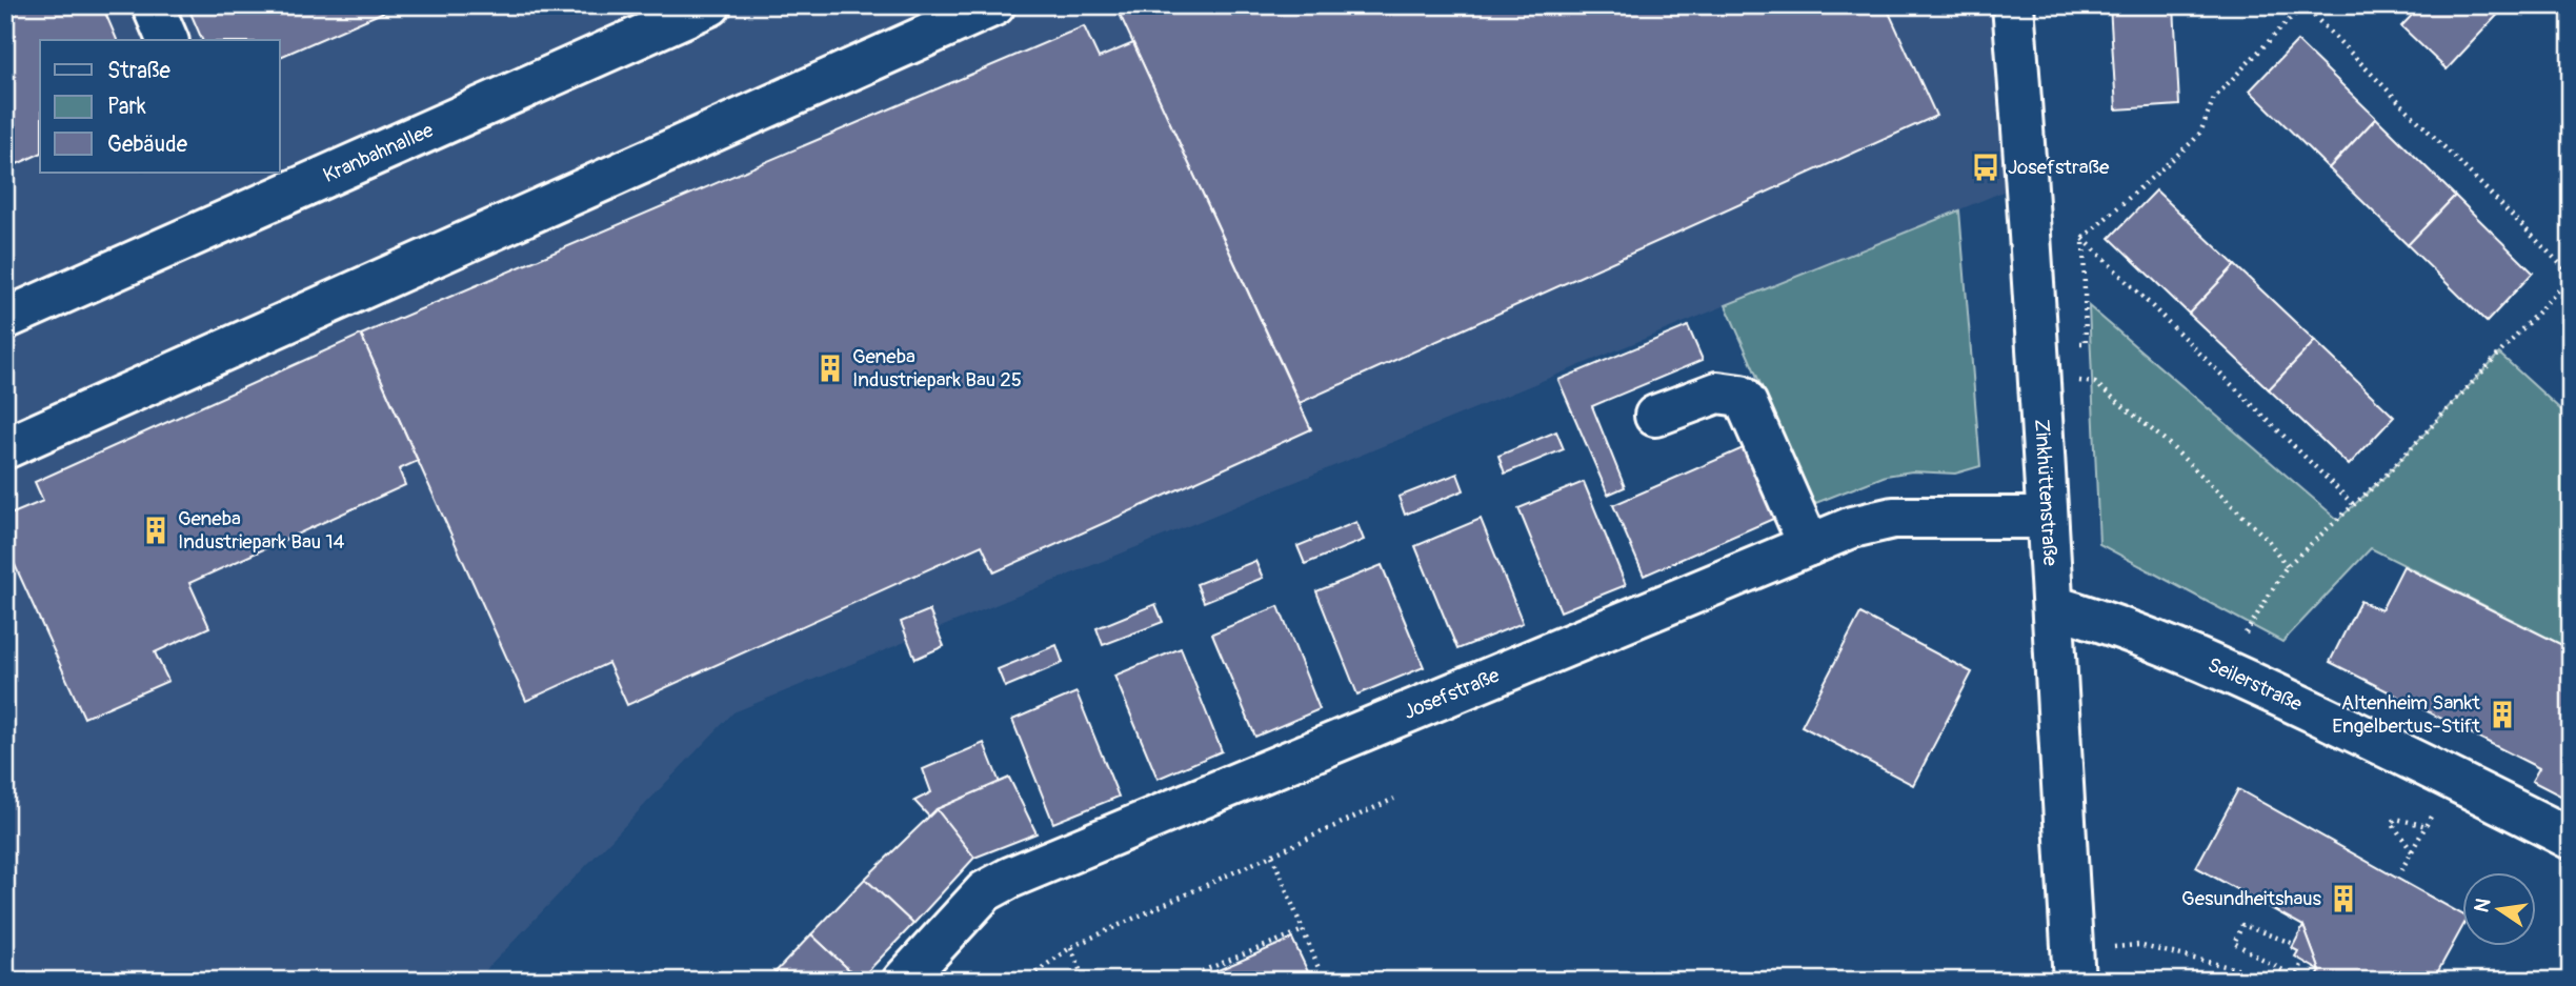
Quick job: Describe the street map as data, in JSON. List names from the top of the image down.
{
  "streets": {
    "street": [
      "Kranbahnallee",
      "Zinkhüttenstraße",
      "Seilerstraße",
      "Josefstraße"
    ]
  },
  "crossings": [
    ["Zinkhüttenstraße", "Seilerstraße"],
    ["Zinkhüttenstraße", "Josefstraße"]
  ],
  "places": {
    "bus stop": ["Josefstraße"],
    "building": [
      "Geneba Industriepark Bau 25",
      "Geneba Industriepark Bau 14",
      "Altenheim Sankt Engelbertus-Stift",
      "Gesundheitshaus"
    ]
  },
  "legend": ["Straße", "Park", "Gebäude"],
  "north": "left"
}
